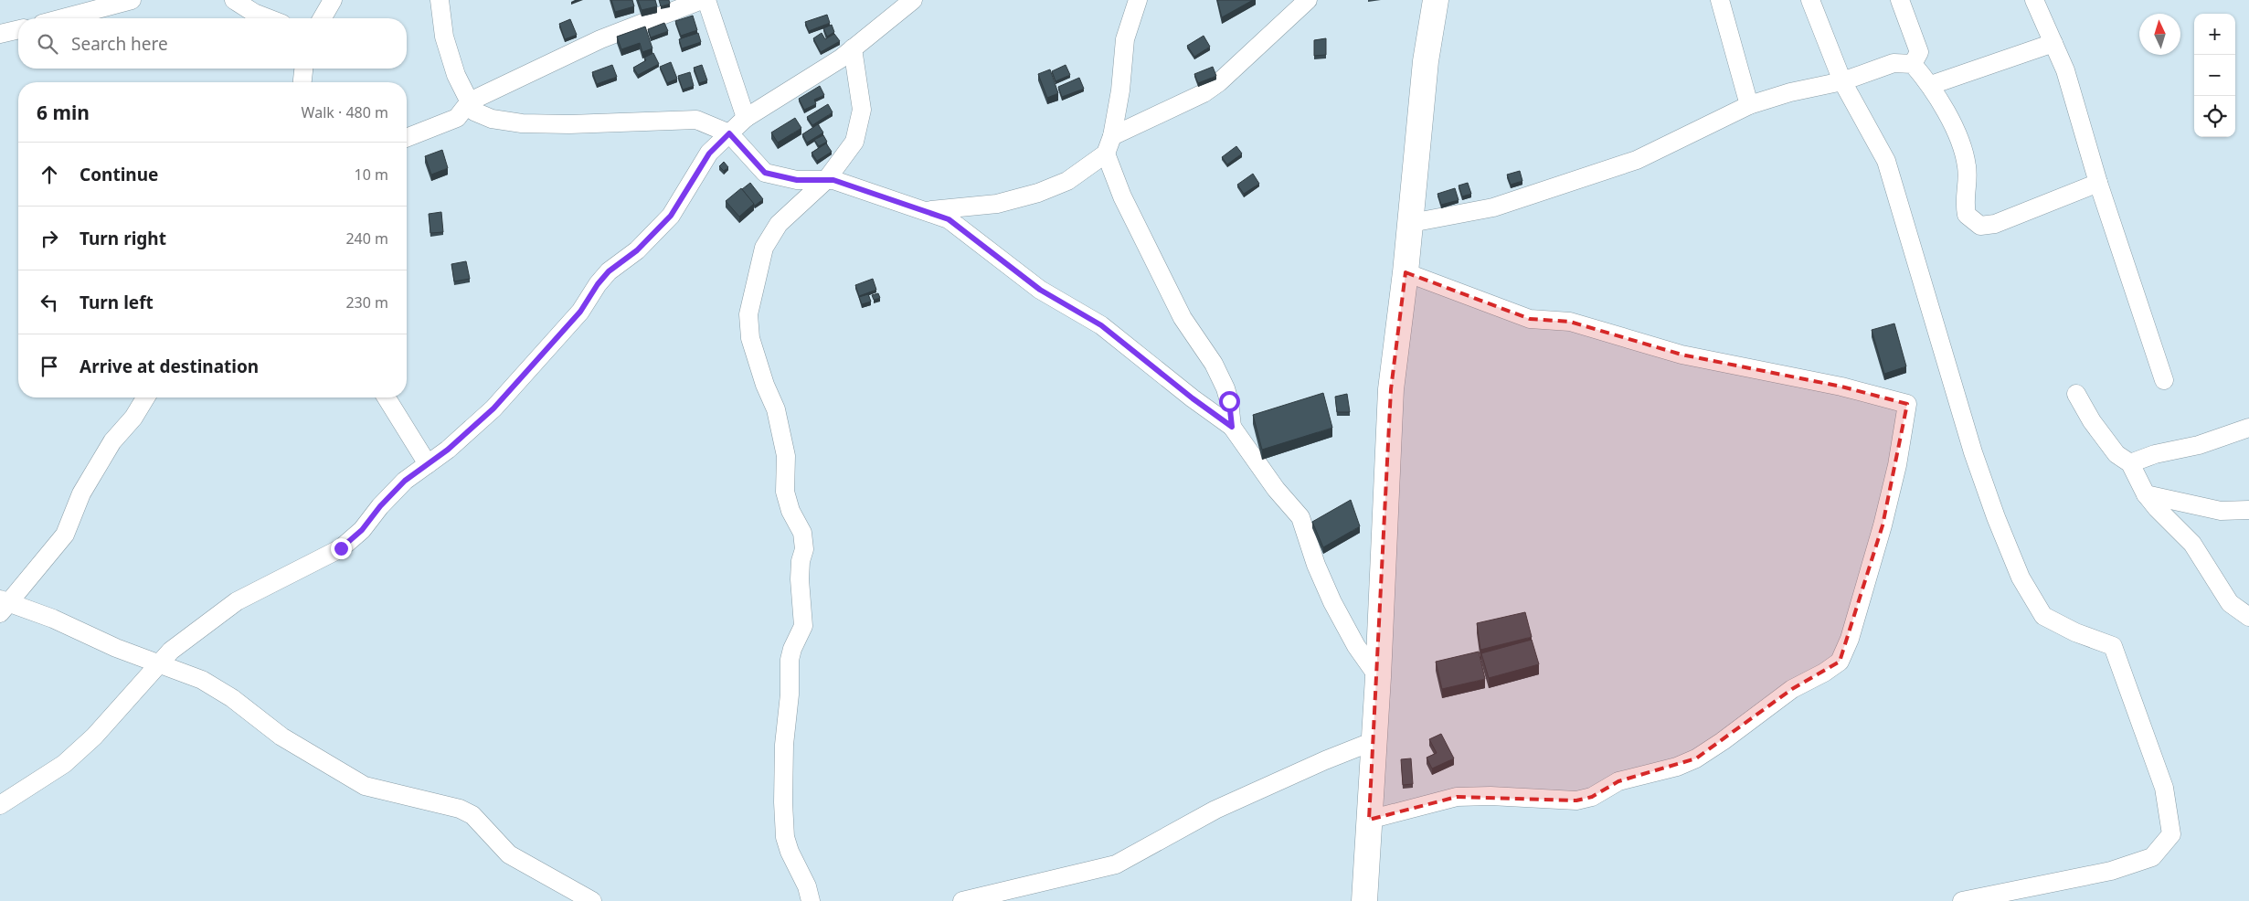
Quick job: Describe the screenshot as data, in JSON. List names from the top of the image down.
{
  "north": "top",
  "page": {
    "map_buttons": ["+", "−"],
    "search": "Search here",
    "heading": ["6 min", "Walk · 480 m"],
    "list": [
      ["Continue", "10 m"],
      ["Turn right", "240 m"],
      ["Turn left", "230 m"],
      "Arrive at destination"
    ]
  }
}
